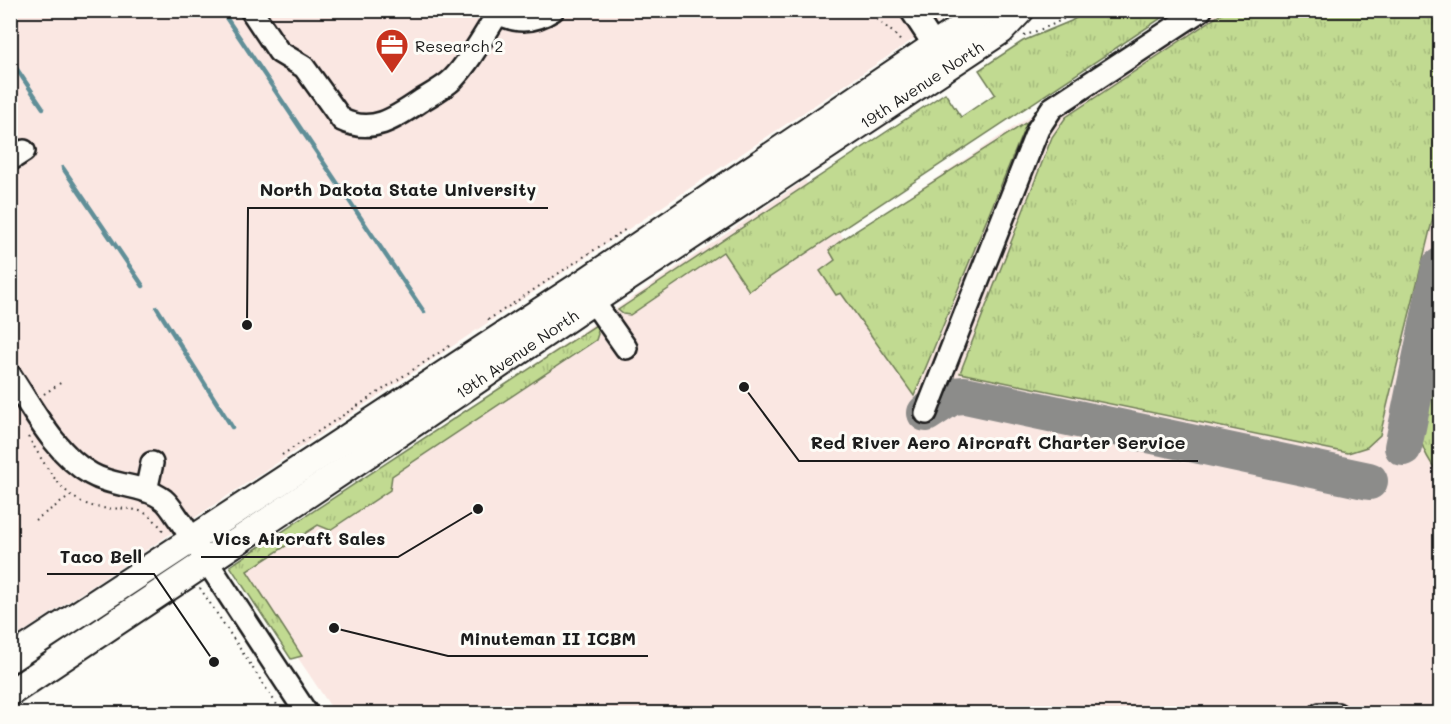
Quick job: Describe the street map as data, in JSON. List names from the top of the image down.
{
  "streets": {
    "main road": ["19th Avenue North"]
  },
  "places": {
    "office": ["Research 2"],
    "other": [
      "North Dakota State University",
      "Red River Aero Aircraft Charter Service",
      "Vics Aircraft Sales",
      "Minuteman II ICBM",
      "Taco Bell"
    ]
  }
}
